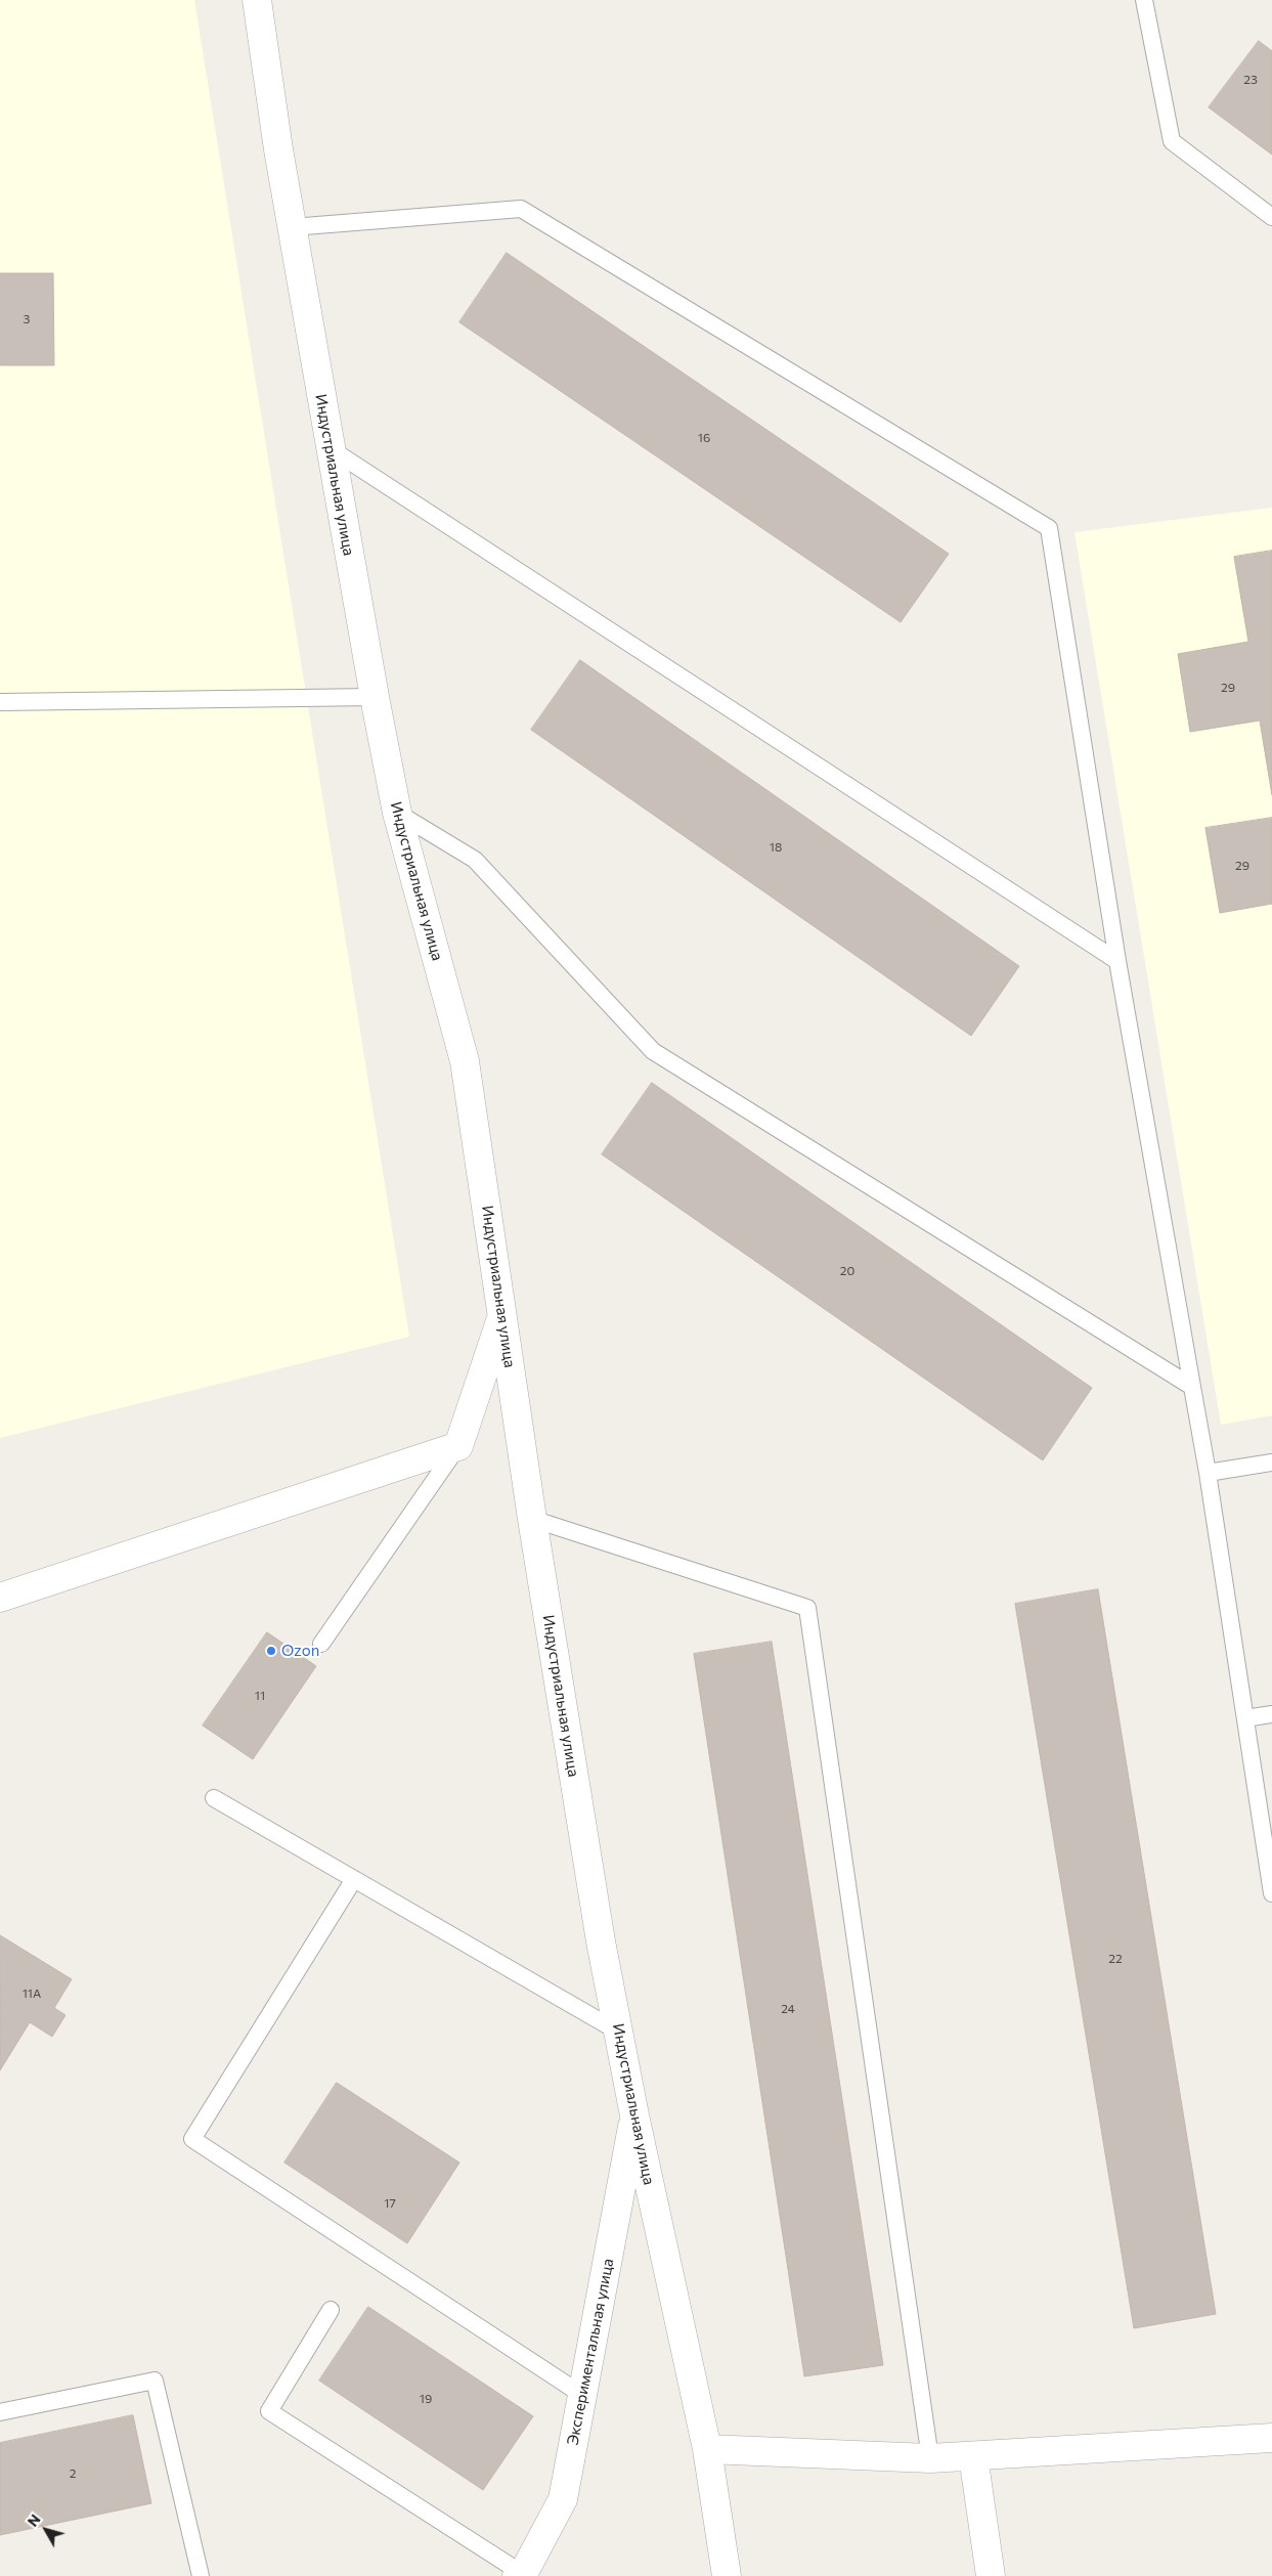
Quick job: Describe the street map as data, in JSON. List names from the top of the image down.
{
  "streets": {
    "street": ["Индустриальная улица", "Экспериментальная улица"]
  },
  "crossings": [
    ["Индустриальная улица", "Экспериментальная улица"]
  ],
  "places": ["Ozon"],
  "house_numbers": [
    "23",
    "3",
    "16",
    "29",
    "18",
    "29",
    "20",
    "11",
    "22",
    "11А",
    "24",
    "17",
    "19",
    "2"
  ],
  "north": "top left"
}
